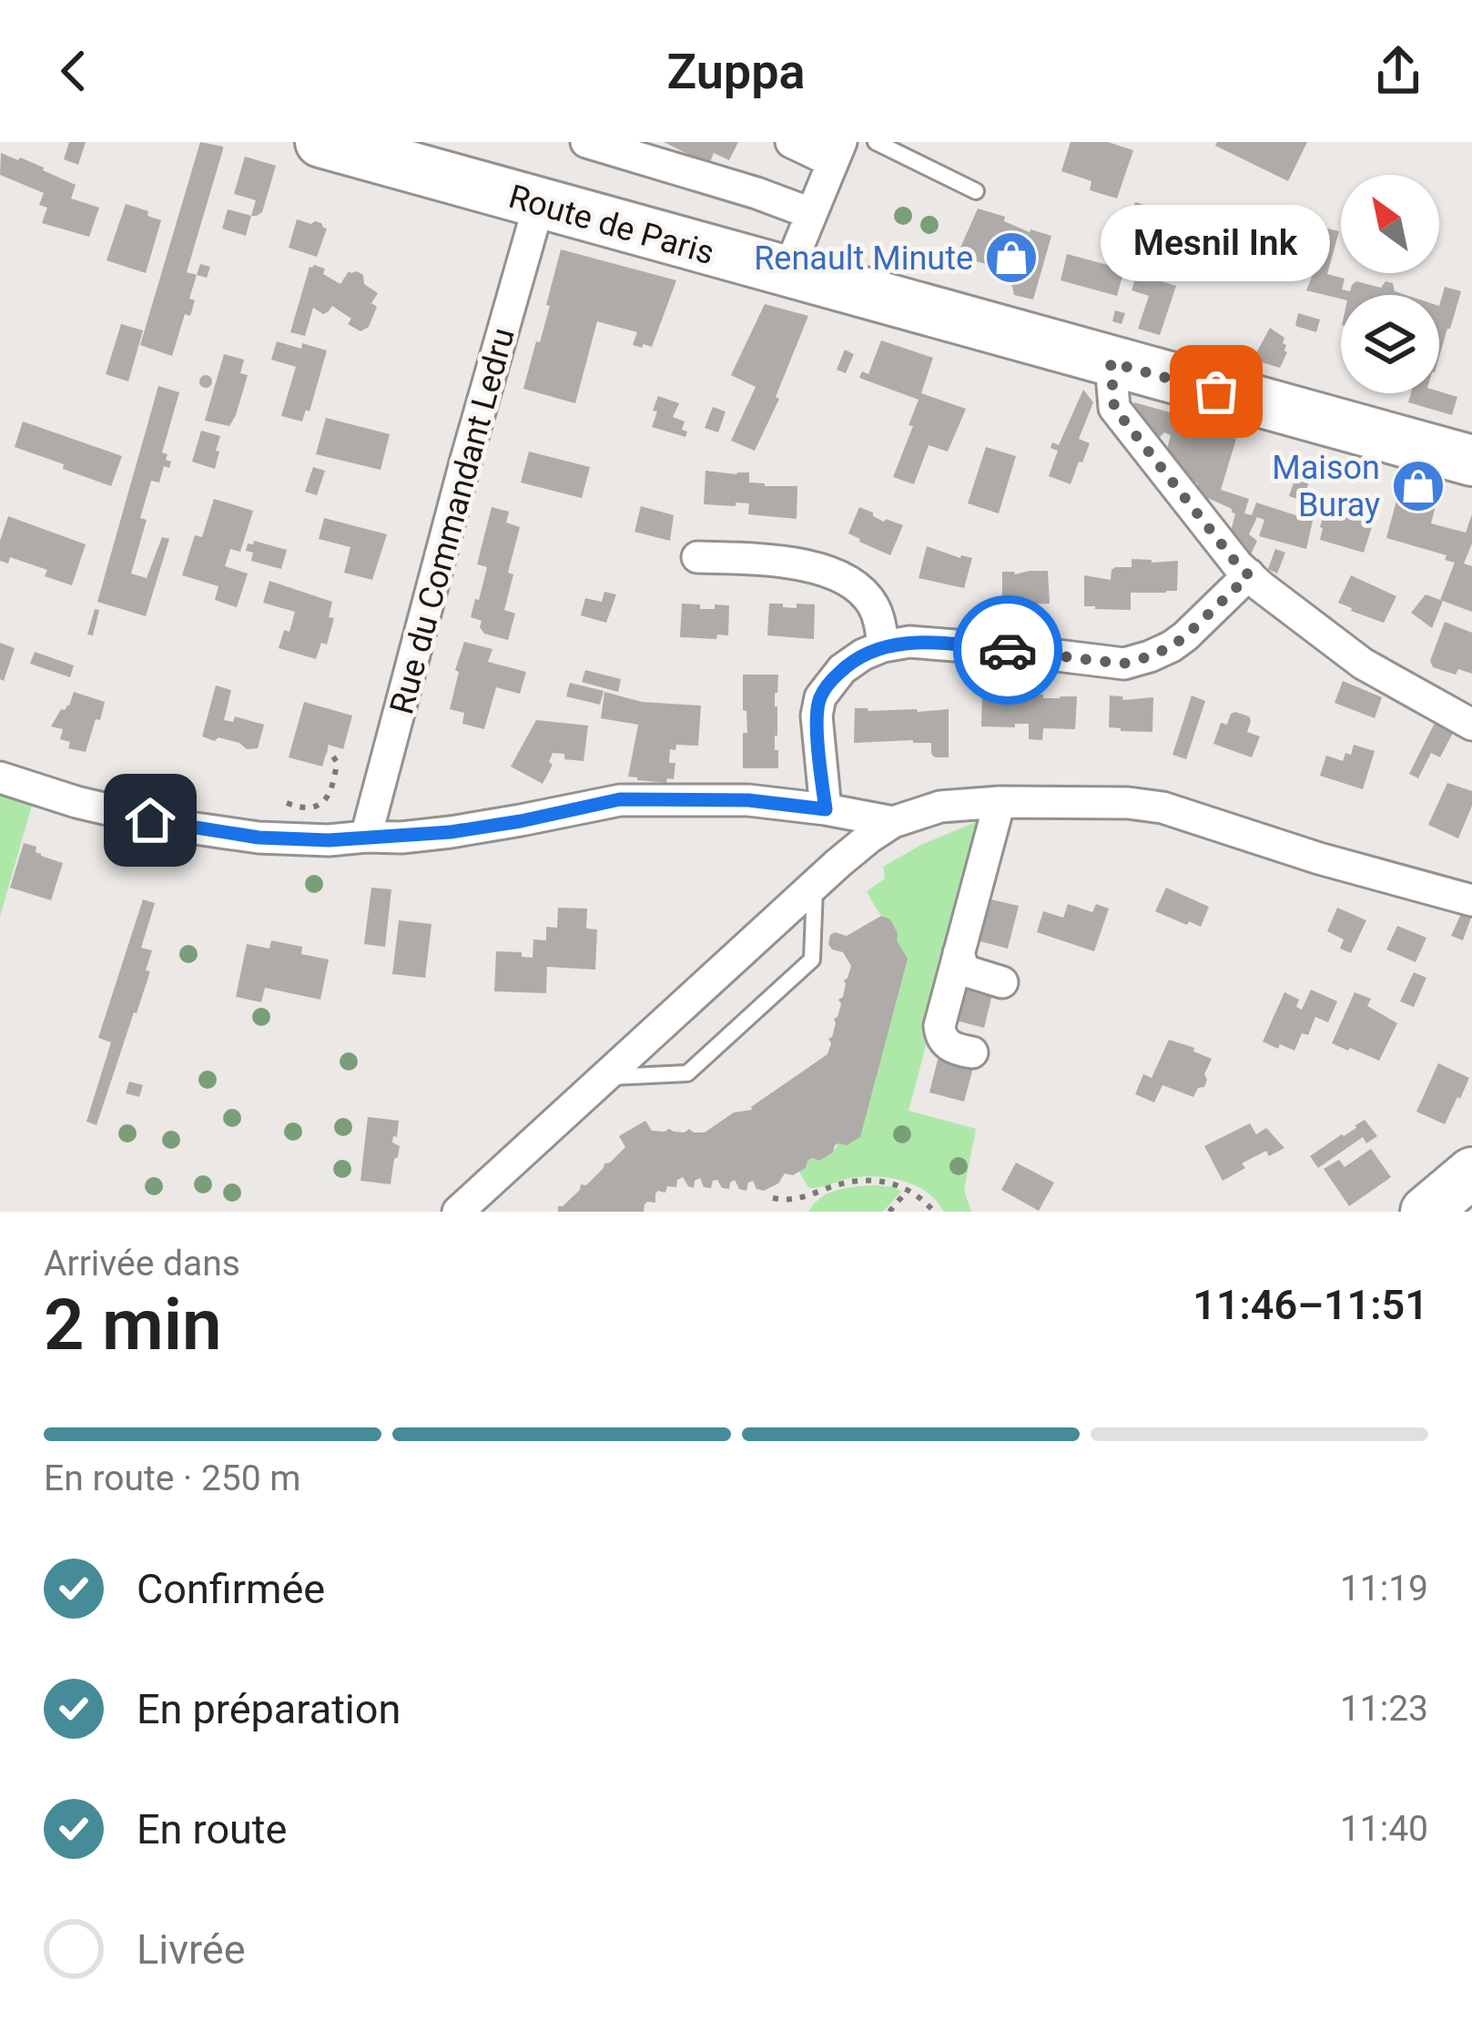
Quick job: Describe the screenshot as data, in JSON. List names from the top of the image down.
{
  "streets": {
    "main road": ["Route de Paris"],
    "street": ["Rue du Commandant Ledru"]
  },
  "crossings": [
    ["Route de Paris", "Rue du Commandant Ledru"]
  ],
  "places": {
    "shop": ["Renault Minute", "Maison Buray"],
    "other": ["Mesnil Ink"]
  },
  "north": "top left",
  "page": {
    "header": "Zuppa",
    "bubble": "Mesnil Ink",
    "heading": ["2 min", "Arrivée dans", "11:46–11:51"],
    "bar": "En route · 250 m",
    "list": [
      ["Confirmée", "11:19"],
      ["En préparation", "11:23"],
      ["En route", "11:40"],
      "Livrée"
    ]
  }
}
